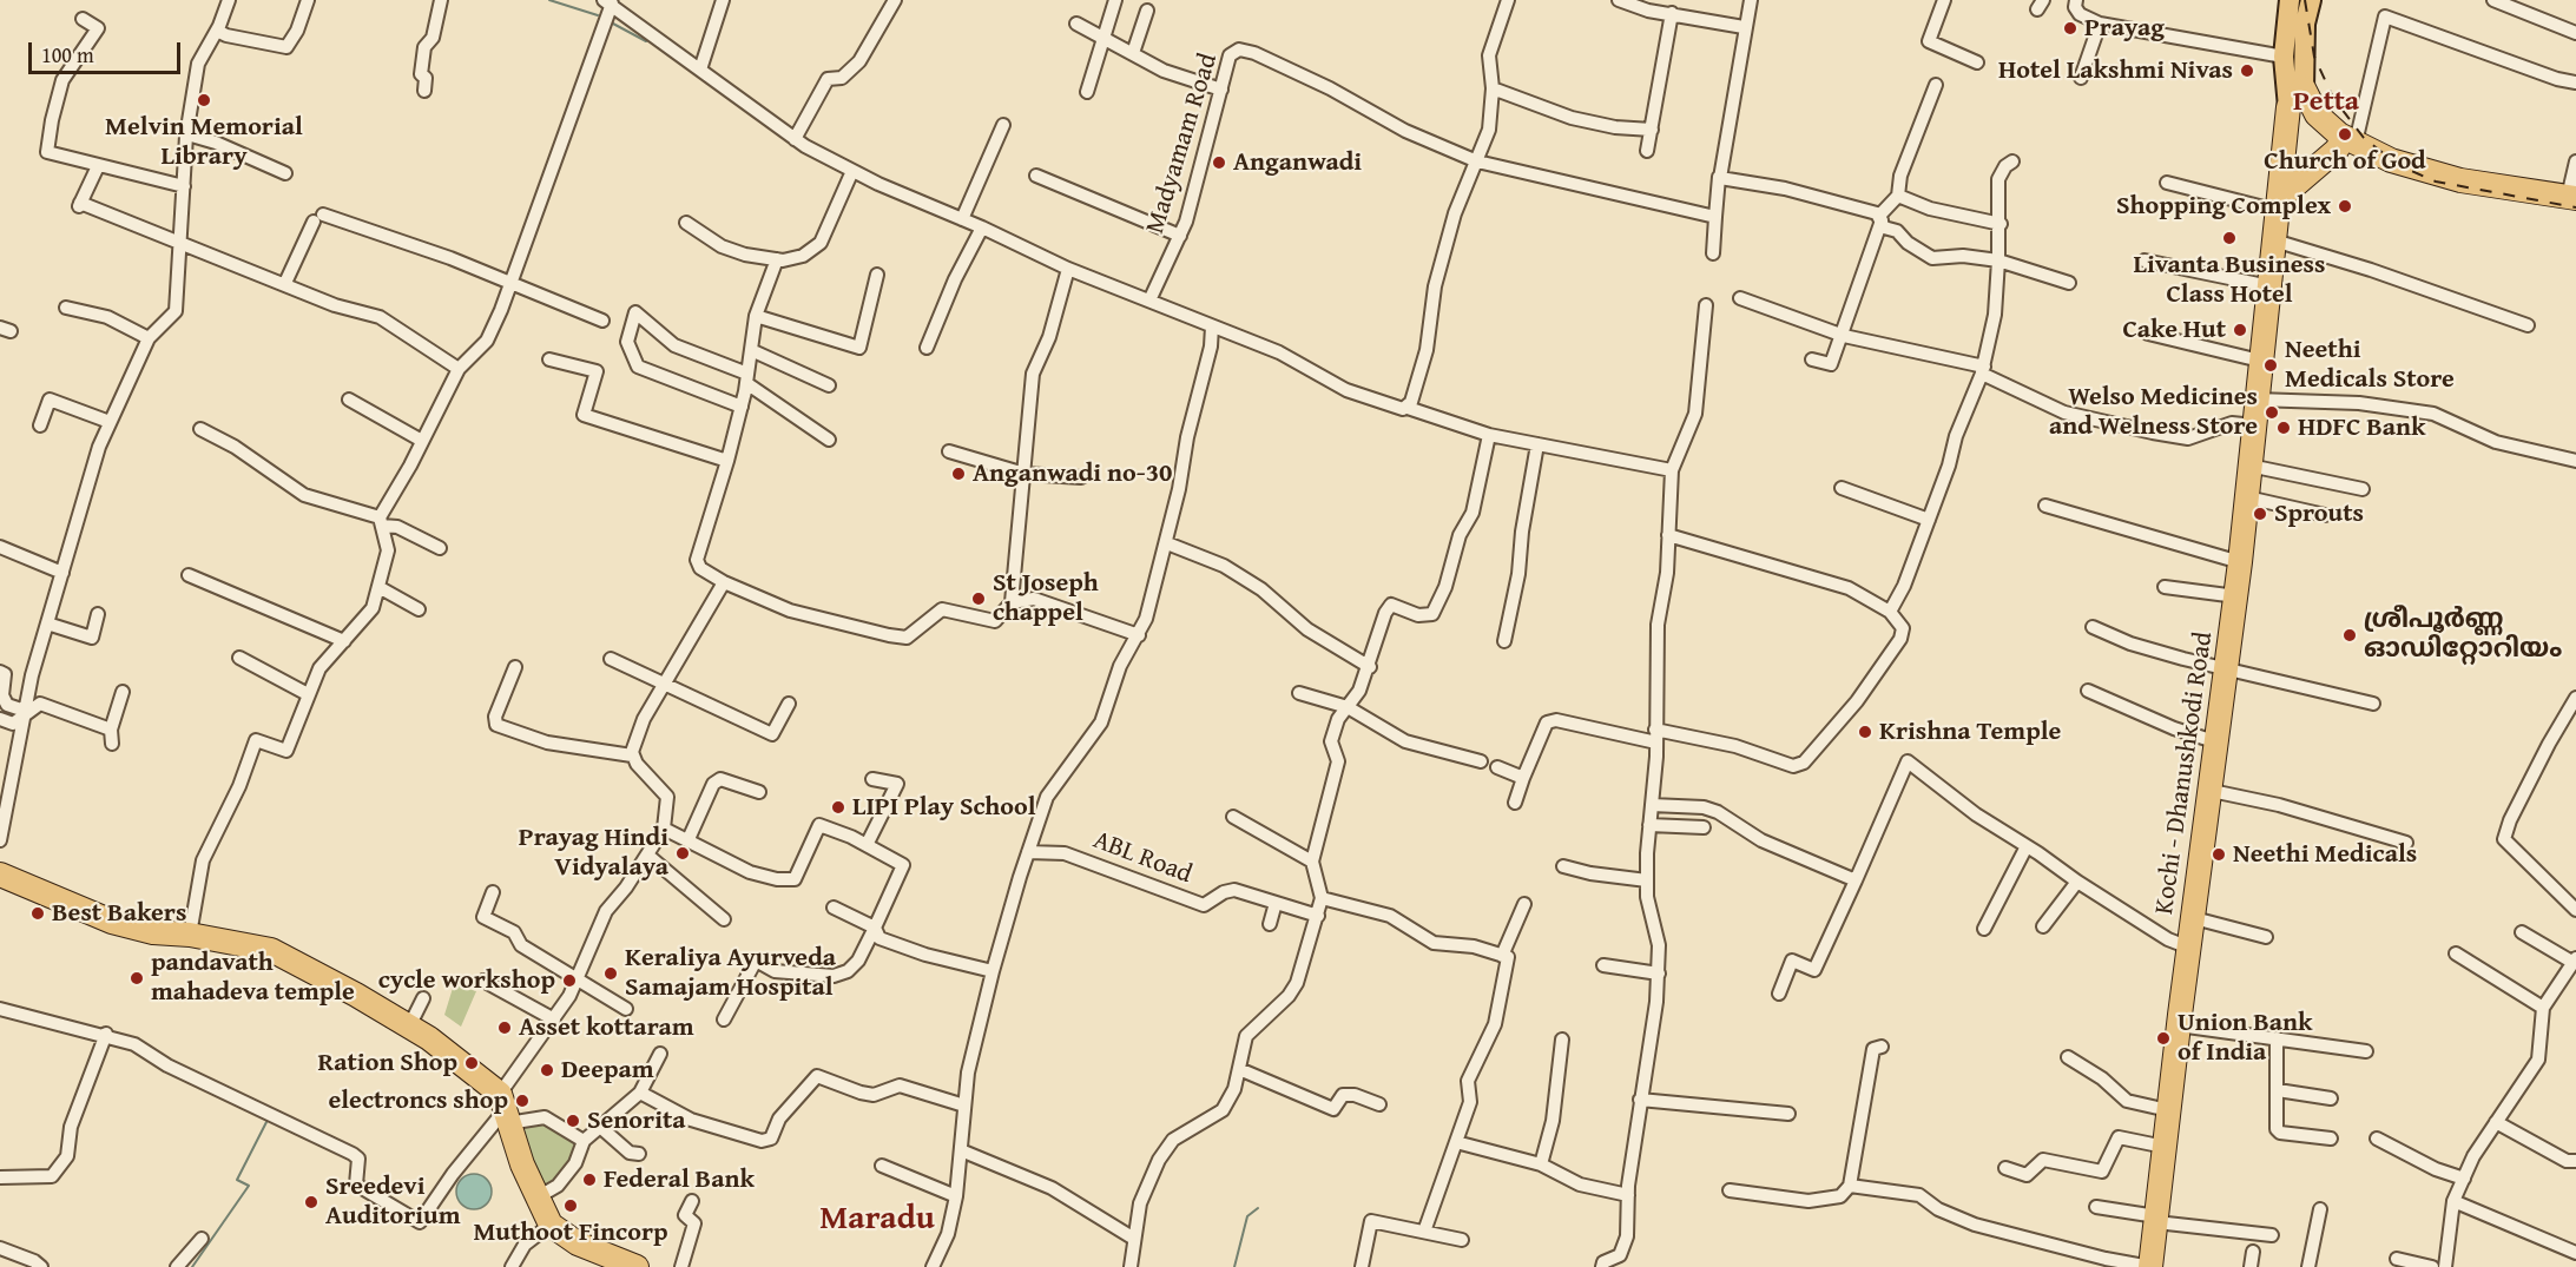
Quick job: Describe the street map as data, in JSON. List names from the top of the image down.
{
  "streets": {
    "highway": ["Kochi - Dhanushkodi Road"],
    "street": ["Madyamam Road", "ABL Road"]
  },
  "districts": ["Petta", "Maradu"],
  "places": [
    "Prayag",
    "Hotel Lakshmi Nivas",
    "Melvin Memorial Library",
    "Church of God",
    "Anganwadi",
    "Shopping Complex",
    "Livanta Business Class Hotel",
    "Cake Hut",
    "Neethi Medicals Store",
    "Welso Medicines and Welness Store",
    "HDFC Bank",
    "Anganwadi no-30",
    "Sprouts",
    "St Joseph chappel",
    "ശ്രീപൂർണ്ണ ഓഡിറ്റോറിയം",
    "Krishna Temple",
    "LIPI Play School",
    "Prayag Hindi Vidyalaya",
    "Neethi Medicals",
    "Best Bakers",
    "Keraliya Ayurveda Samajam Hospital",
    "pandavath mahadeva temple",
    "cycle workshop",
    "Asset kottaram",
    "Union Bank of India",
    "Ration Shop",
    "Deepam",
    "electroncs shop",
    "Senorita",
    "Federal Bank",
    "Sreedevi Auditorium",
    "Muthoot Fincorp"
  ],
  "scale_bar": "100 m"
}
